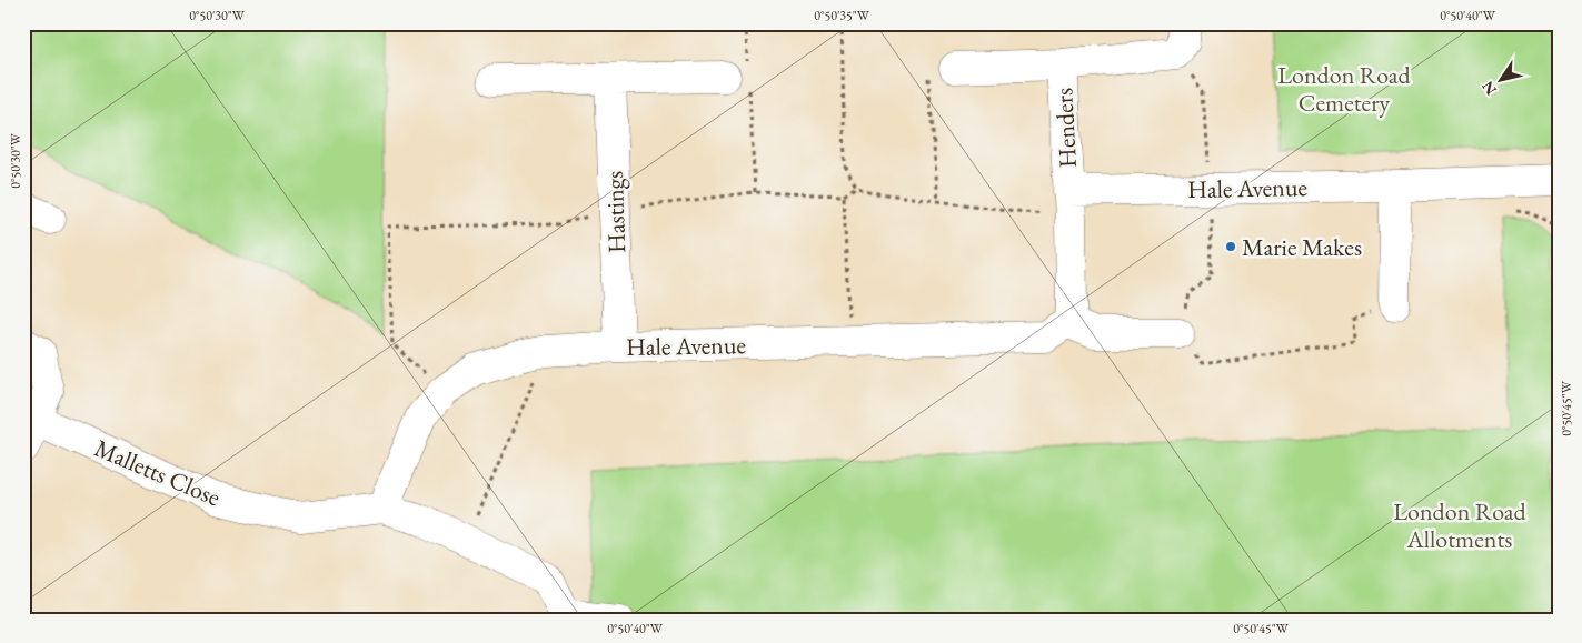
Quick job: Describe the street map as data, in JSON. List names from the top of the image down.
{
  "streets": {
    "street": [
      "Henders",
      "Hale Avenue",
      "Hastings",
      "Malletts Close"
    ]
  },
  "crossings": [
    ["Henders", "Hale Avenue"],
    ["Hale Avenue", "Hastings"],
    ["Hale Avenue", "Malletts Close"]
  ],
  "parks": ["London Road Cemetery", "London Road Allotments"],
  "places": ["Marie Makes"],
  "north": "bottom left",
  "coordinates": [
    "0°50'30\"W",
    "0°50'35\"W",
    "0°50'40\"W",
    "0°50'45\"W"
  ]
}
